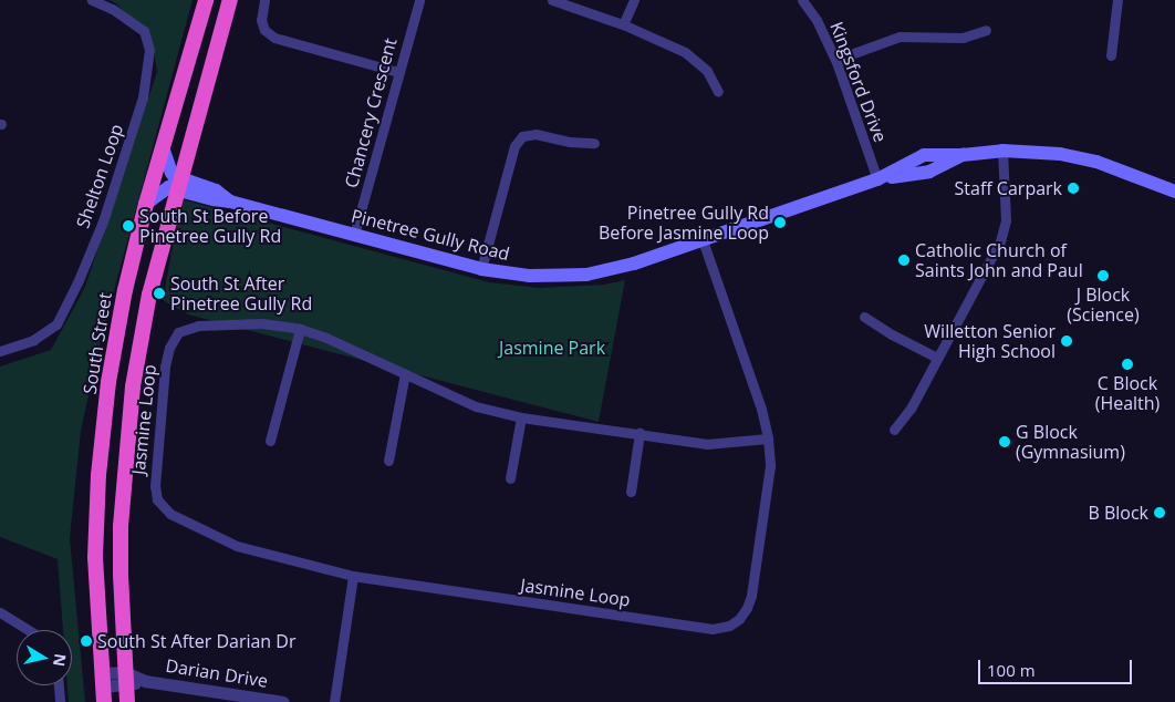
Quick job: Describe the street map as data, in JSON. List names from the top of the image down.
{
  "streets": {
    "highway": ["South Street"],
    "main road": ["Pinetree Gully Road"],
    "street": [
      "Kingsford Drive",
      "Chancery Crescent",
      "Shelton Loop",
      "Jasmine Loop",
      "Darian Drive"
    ]
  },
  "crossings": [
    ["Kingsford Drive", "Pinetree Gully Road"],
    ["Chancery Crescent", "Pinetree Gully Road"],
    ["Pinetree Gully Road", "Jasmine Loop"],
    ["South Street", "Darian Drive"]
  ],
  "parks": ["Jasmine Park"],
  "places": [
    "Staff Carpark",
    "Pinetree Gully Rd Before Jasmine Loop",
    "South St Before Pinetree Gully Rd",
    "Catholic Church of Saints John and Paul",
    "J Block (Science)",
    "South St After Pinetree Gully Rd",
    "Willetton Senior High School",
    "C Block (Health)",
    "G Block (Gymnasium)",
    "B Block",
    "South St After Darian Dr"
  ],
  "scale_bar": "100 m",
  "north": "right"
}
